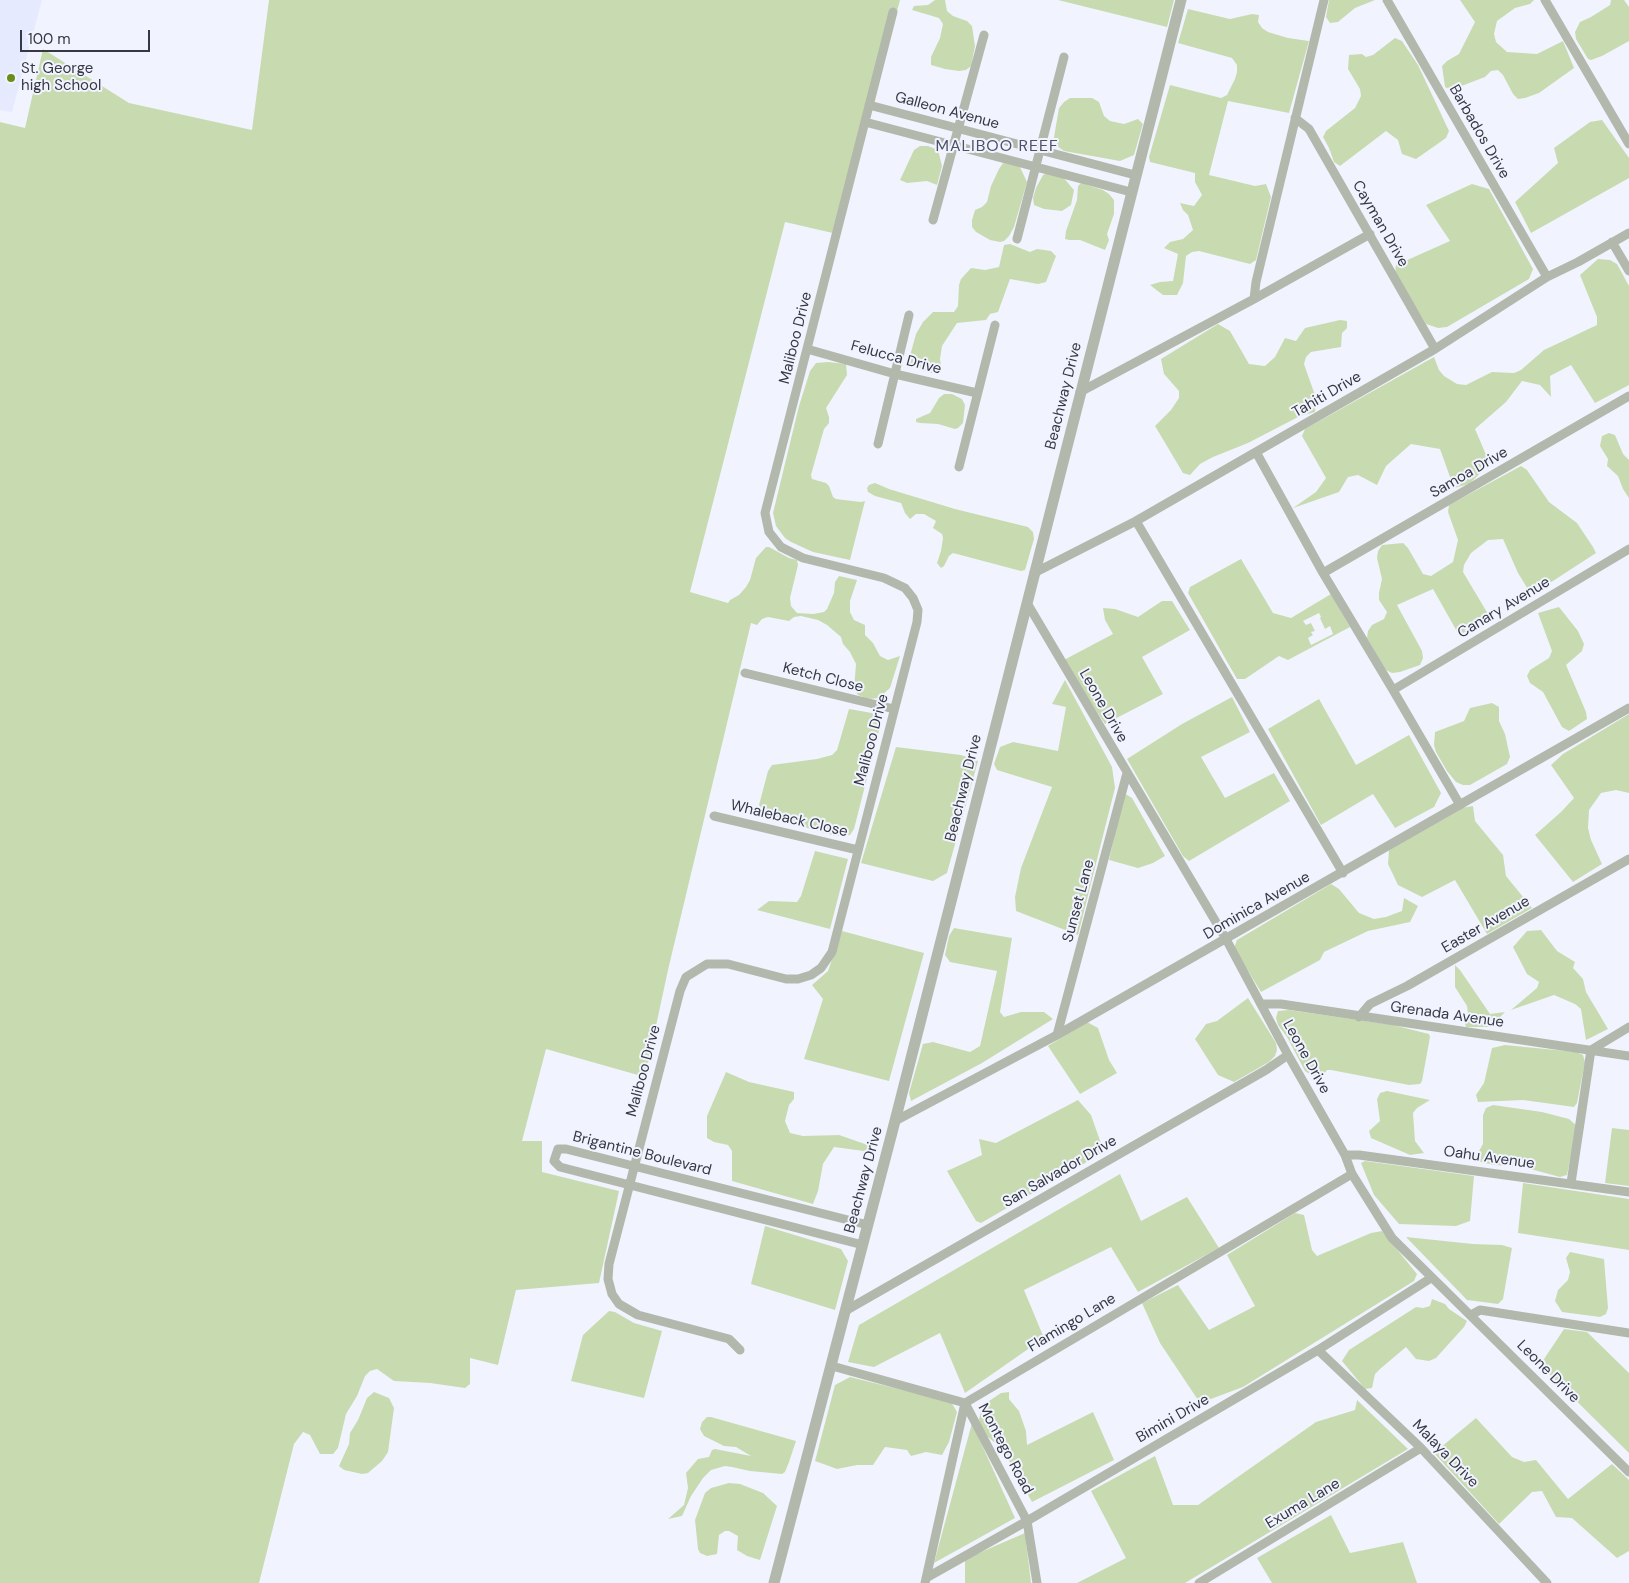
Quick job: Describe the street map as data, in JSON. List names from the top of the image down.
{
  "streets": {
    "street": [
      "Galleon Avenue",
      "Barbados Drive",
      "Cayman Drive",
      "Maliboo Drive",
      "Felucca Drive",
      "Tahiti Drive",
      "Beachway Drive",
      "Samoa Drive",
      "Canary Avenue",
      "Ketch Close",
      "Leone Drive",
      "Whaleback Close",
      "Sunset Lane",
      "Dominica Avenue",
      "Easter Avenue",
      "Grenada Avenue",
      "Brigantine Boulevard",
      "Oahu Avenue",
      "San Salvador Drive",
      "Flamingo Lane",
      "Bimini Drive",
      "Montego Road",
      "Malaya Drive",
      "Exuma Lane"
    ]
  },
  "crossings": [
    ["Galleon Avenue", "Maliboo Drive"],
    ["Galleon Avenue", "Beachway Drive"],
    ["Barbados Drive", "Tahiti Drive"],
    ["Cayman Drive", "Tahiti Drive"],
    ["Maliboo Drive", "Felucca Drive"],
    ["Maliboo Drive", "Ketch Close"],
    ["Maliboo Drive", "Whaleback Close"],
    ["Maliboo Drive", "Brigantine Boulevard"],
    ["Tahiti Drive", "Beachway Drive"],
    ["Beachway Drive", "Leone Drive"],
    ["Beachway Drive", "Dominica Avenue"],
    ["Beachway Drive", "Brigantine Boulevard"],
    ["Beachway Drive", "San Salvador Drive"],
    ["Beachway Drive", "Montego Road"],
    ["Leone Drive", "Sunset Lane"],
    ["Leone Drive", "Dominica Avenue"],
    ["Leone Drive", "Grenada Avenue"],
    ["Leone Drive", "Oahu Avenue"],
    ["Leone Drive", "San Salvador Drive"],
    ["Leone Drive", "Flamingo Lane"],
    ["Leone Drive", "Bimini Drive"],
    ["Sunset Lane", "Dominica Avenue"],
    ["Easter Avenue", "Grenada Avenue"],
    ["Flamingo Lane", "Montego Road"],
    ["Bimini Drive", "Montego Road"],
    ["Bimini Drive", "Malaya Drive"],
    ["Malaya Drive", "Exuma Lane"]
  ],
  "districts": ["MALIBOO REEF"],
  "places": ["St. George high School"],
  "scale_bar": "100 m"
}
